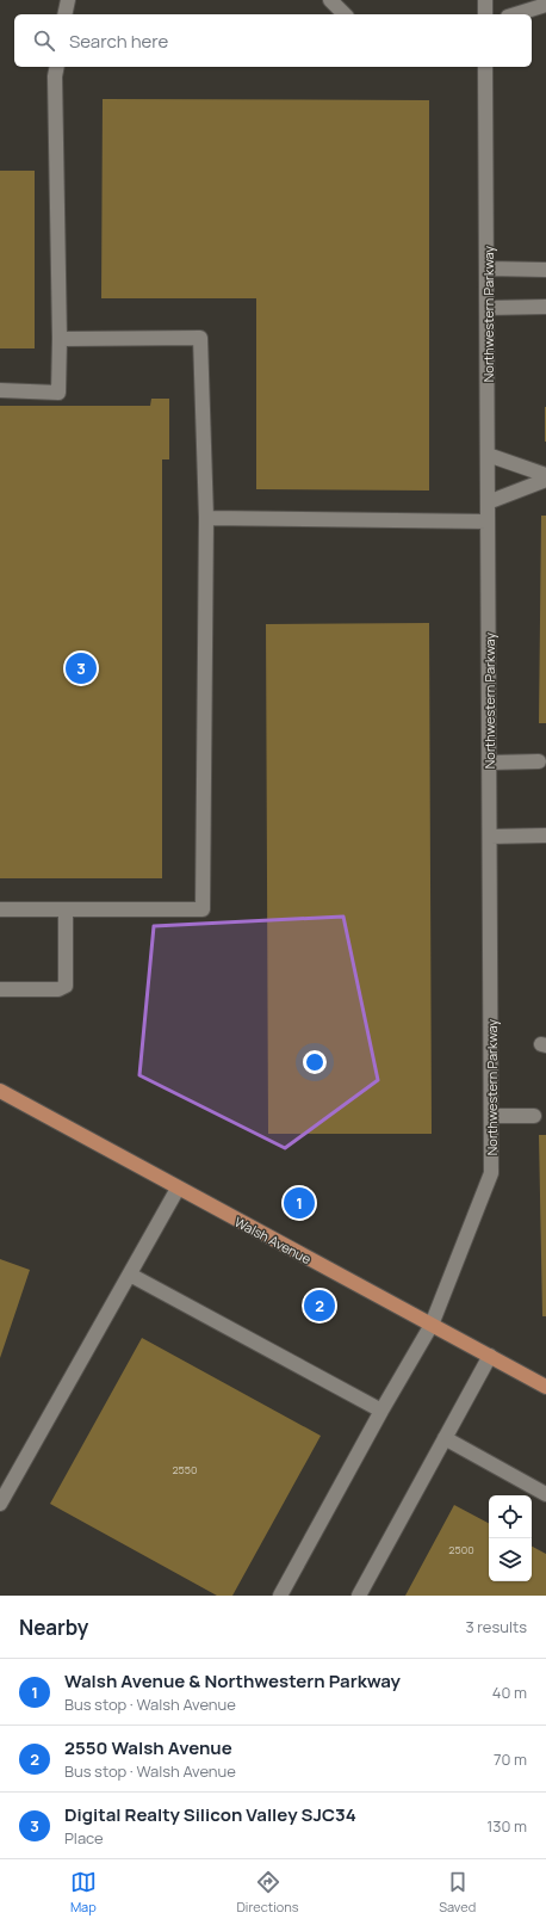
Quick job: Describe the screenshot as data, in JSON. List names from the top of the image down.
{
  "streets": {
    "main road": ["Walsh Avenue"],
    "street": ["Northwestern Parkway"]
  },
  "crossings": [
    ["Northwestern Parkway", "Walsh Avenue"]
  ],
  "house_numbers": ["2550", "2500"],
  "page": {
    "search": "Search here",
    "pins": ["3", "1", "2"],
    "heading": ["Nearby", "3 results"],
    "list": [
      {
        "mark": "1",
        "name": "Walsh Avenue & Northwestern Parkway",
        "note": "Bus stop · Walsh Avenue",
        "value": "40 m"
      },
      {
        "mark": "2",
        "name": "2550 Walsh Avenue",
        "note": "Bus stop · Walsh Avenue",
        "value": "70 m"
      },
      {
        "mark": "3",
        "name": "Digital Realty Silicon Valley SJC34",
        "note": "Place",
        "value": "130 m"
      }
    ],
    "nav": ["Map", "Directions", "Saved"]
  }
}
